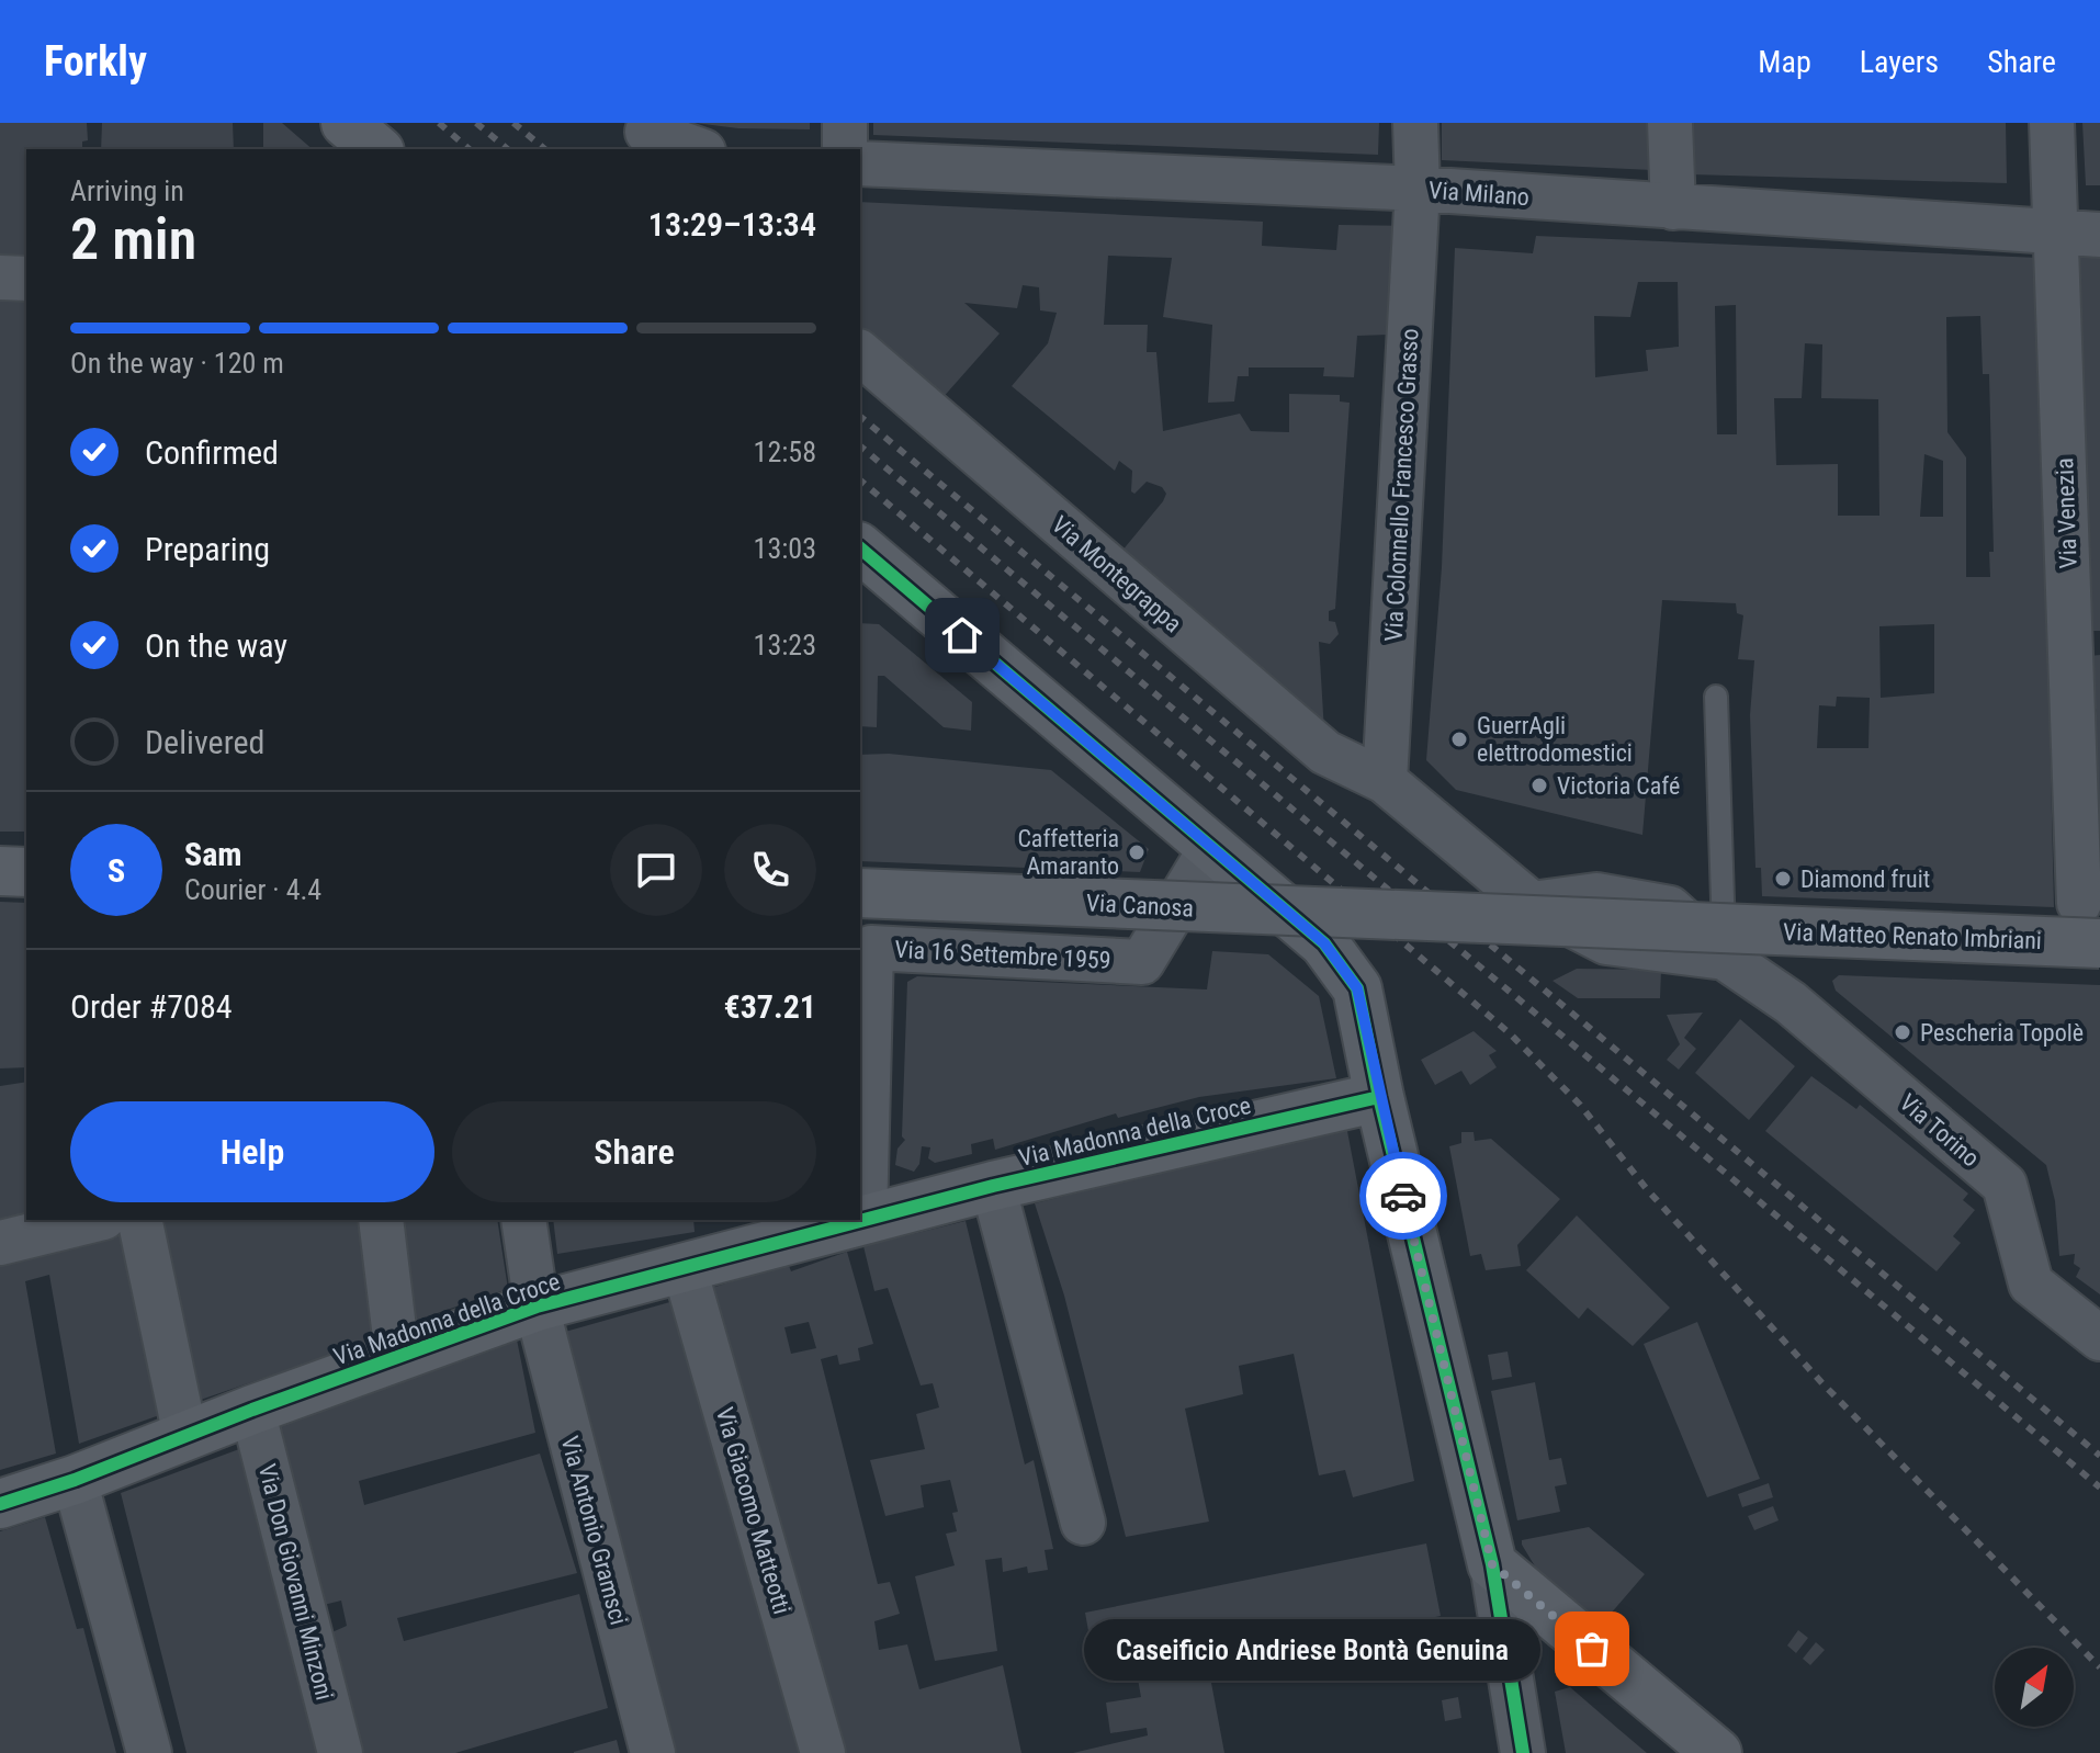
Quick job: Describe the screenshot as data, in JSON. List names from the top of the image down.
{
  "streets": {
    "street": [
      "Via Milano",
      "Via Colonnello Francesco Grasso",
      "Via Venezia",
      "Via Montegrappa",
      "Via Canosa",
      "Via Matteo Renato Imbriani",
      "Via 16 Settembre 1959",
      "Via Torino",
      "Via Madonna della Croce",
      "Via Giacomo Matteotti",
      "Via Antonio Gramsci",
      "Via Don Giovanni Minzoni"
    ]
  },
  "crossings": [
    ["Via Milano", "Via Colonnello Francesco Grasso"],
    ["Via Milano", "Via Venezia"],
    ["Via Colonnello Francesco Grasso", "Via Montegrappa"],
    ["Via Colonnello Francesco Grasso", "Via Torino"],
    ["Via Venezia", "Via Matteo Renato Imbriani"],
    ["Via Montegrappa", "Via Torino"],
    ["Via Canosa", "Via Matteo Renato Imbriani"],
    ["Via 16 Settembre 1959", "Via Madonna della Croce"],
    ["Via Madonna della Croce", "Via Giacomo Matteotti"],
    ["Via Madonna della Croce", "Via Antonio Gramsci"],
    ["Via Madonna della Croce", "Via Don Giovanni Minzoni"]
  ],
  "places": [
    "GuerrAgli elettrodomestici",
    "Victoria Café",
    "Caffetteria Amaranto",
    "Diamond fruit",
    "Pescheria Topolè",
    "Caseificio Andriese Bontà Genuina"
  ],
  "north": "top right",
  "page": {
    "header": "Forkly",
    "nav": ["Map", "Layers", "Share"],
    "heading": ["2 min", "Arriving in", "13:29–13:34"],
    "panel": [
      "Sam",
      "Courier · 4.4",
      "Order #7084",
      "€37.21"
    ],
    "bar": "On the way · 120 m",
    "list": [
      ["Confirmed", "12:58"],
      ["Preparing", "13:03"],
      ["On the way", "13:23"],
      "Delivered"
    ],
    "round": "S",
    "buttons": ["Help", "Share"],
    "bubble": "Caseificio Andriese Bontà Genuina"
  }
}
